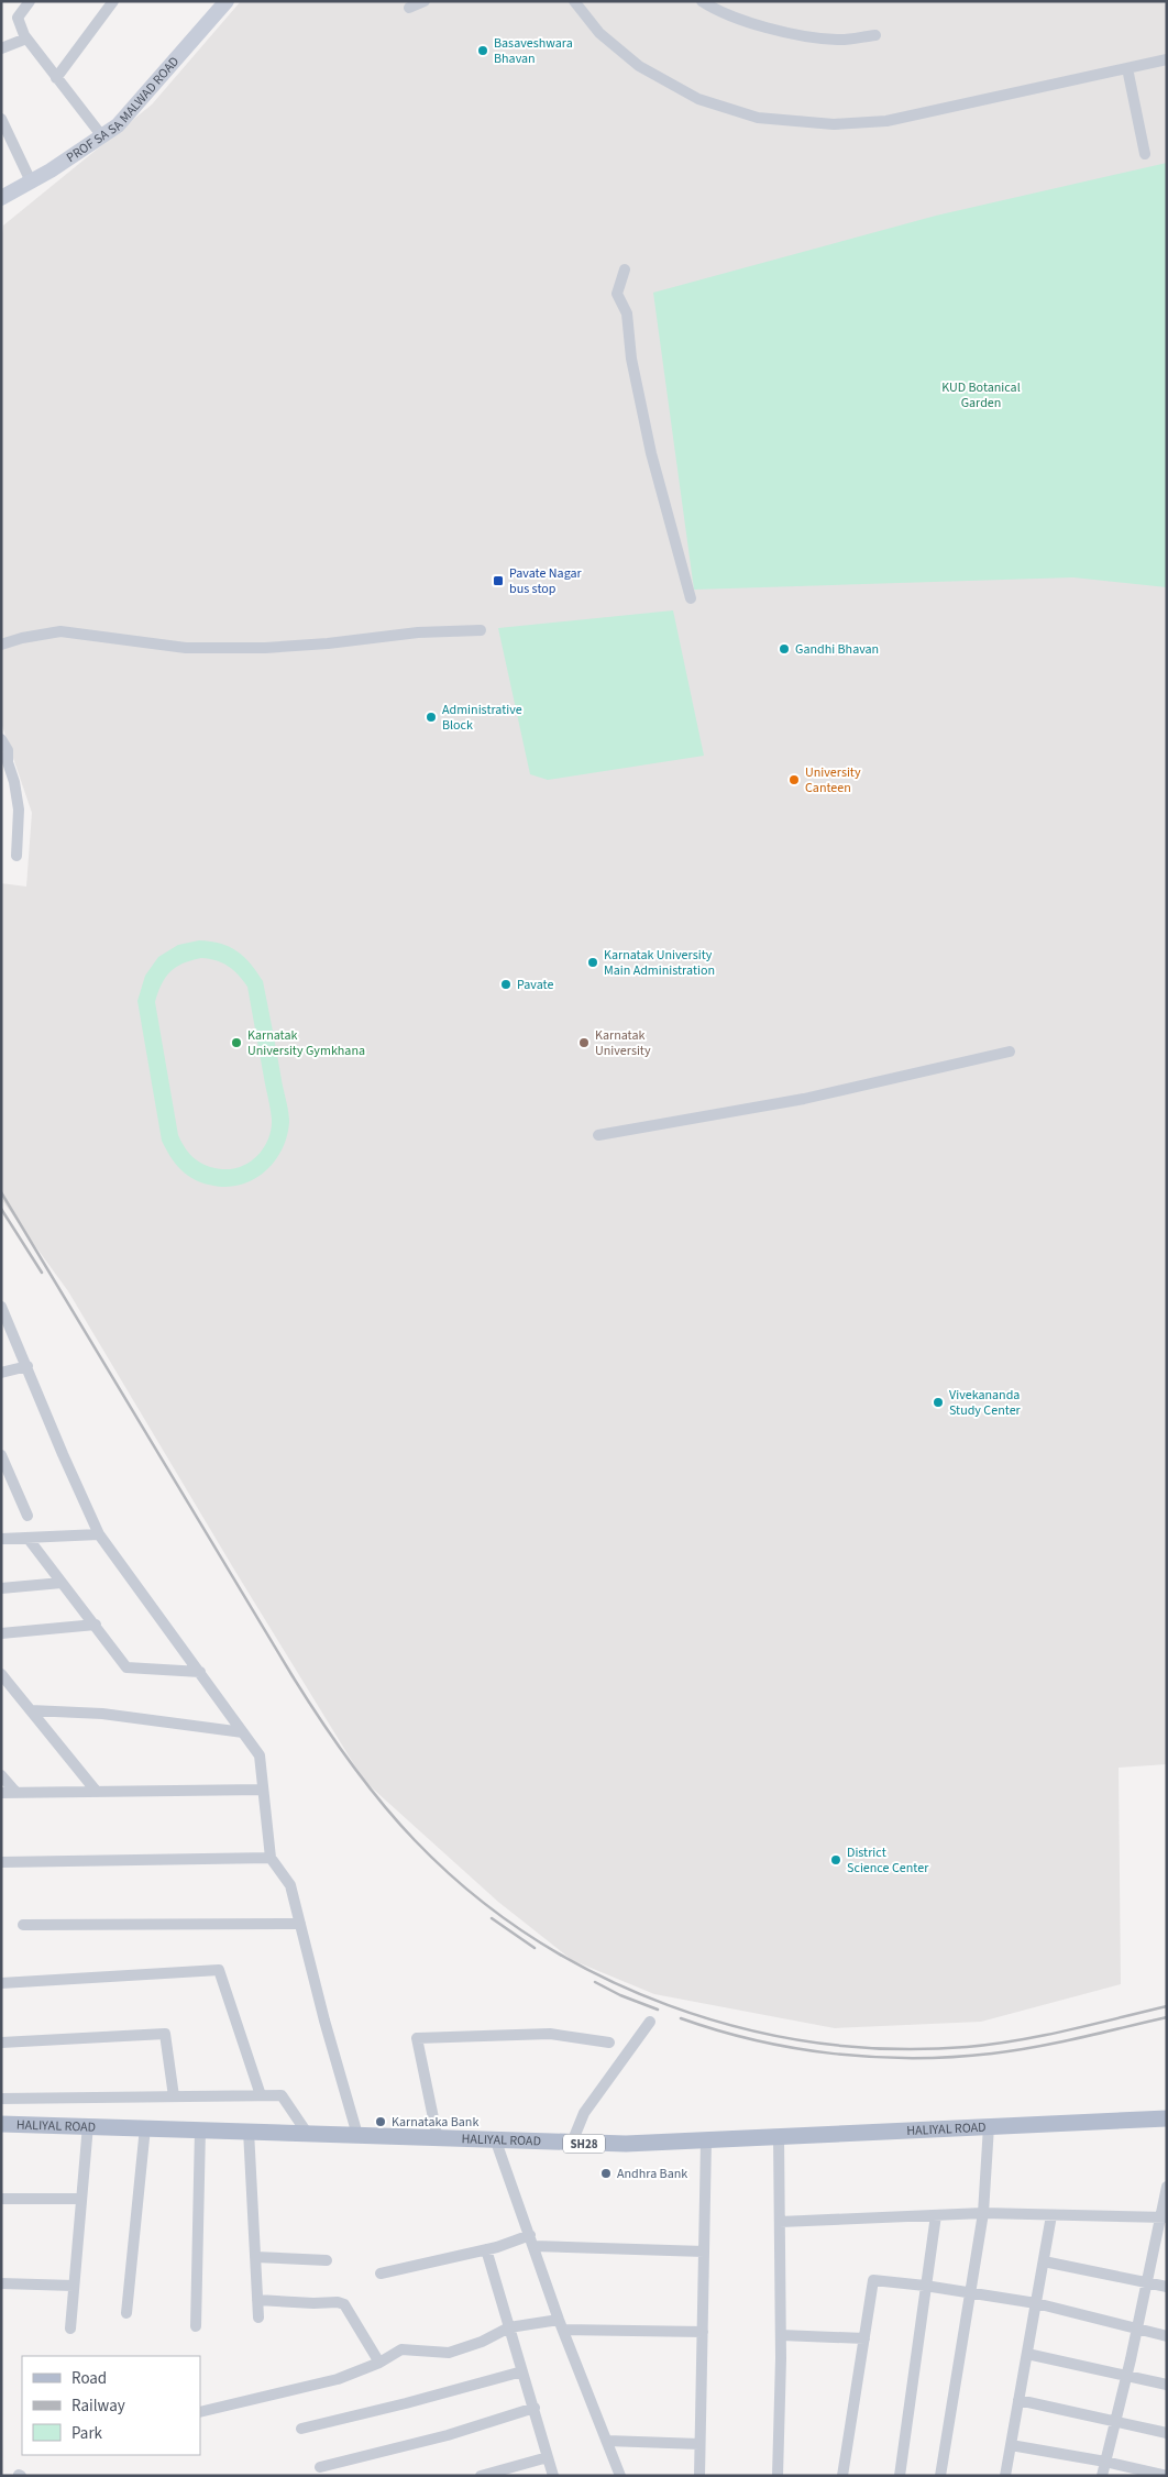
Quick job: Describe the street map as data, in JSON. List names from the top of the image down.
{
  "streets": {
    "main road": ["HALIYAL ROAD", "SH28"],
    "street": ["PROF SA SA MALWAD ROAD"]
  },
  "parks": ["KUD Botanical Garden"],
  "places": {
    "other": [
      "Basaveshwara Bhavan",
      "Gandhi Bhavan",
      "Administrative Block",
      "University Canteen",
      "Karnatak University Main Administration",
      "Pavate",
      "Karnatak University Gymkhana",
      "Karnatak University",
      "Vivekananda Study Center",
      "District Science Center",
      "Karnataka Bank",
      "Andhra Bank"
    ],
    "transit": ["Pavate Nagar bus stop"]
  },
  "legend": ["Road", "Railway", "Park"]
}
